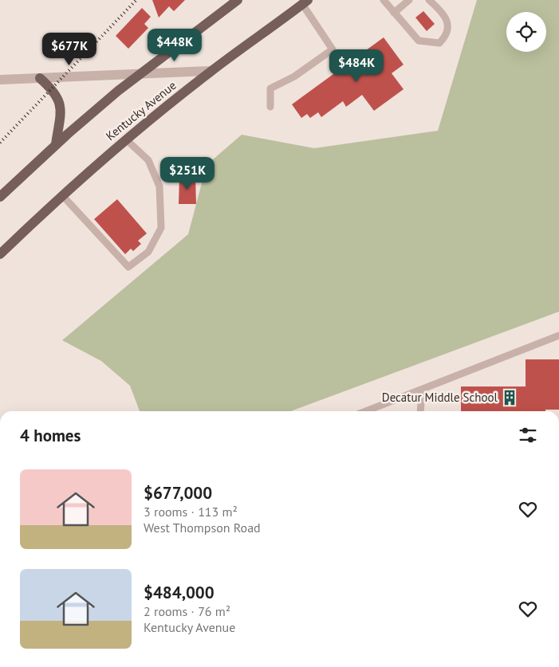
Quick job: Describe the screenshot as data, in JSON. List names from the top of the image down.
{
  "streets": {
    "main road": ["Kentucky Avenue"]
  },
  "places": {
    "building": ["Decatur Middle School"]
  },
  "page": {
    "price": [
      "$448K",
      "$677K",
      "$484K",
      "$251K"
    ],
    "heading": "4 homes",
    "list": [
      {
        "name": "$677,000",
        "note": "3 rooms · 113 m² · West Thompson Road"
      },
      {
        "name": "$484,000",
        "note": "2 rooms · 76 m² · Kentucky Avenue"
      }
    ]
  }
}
